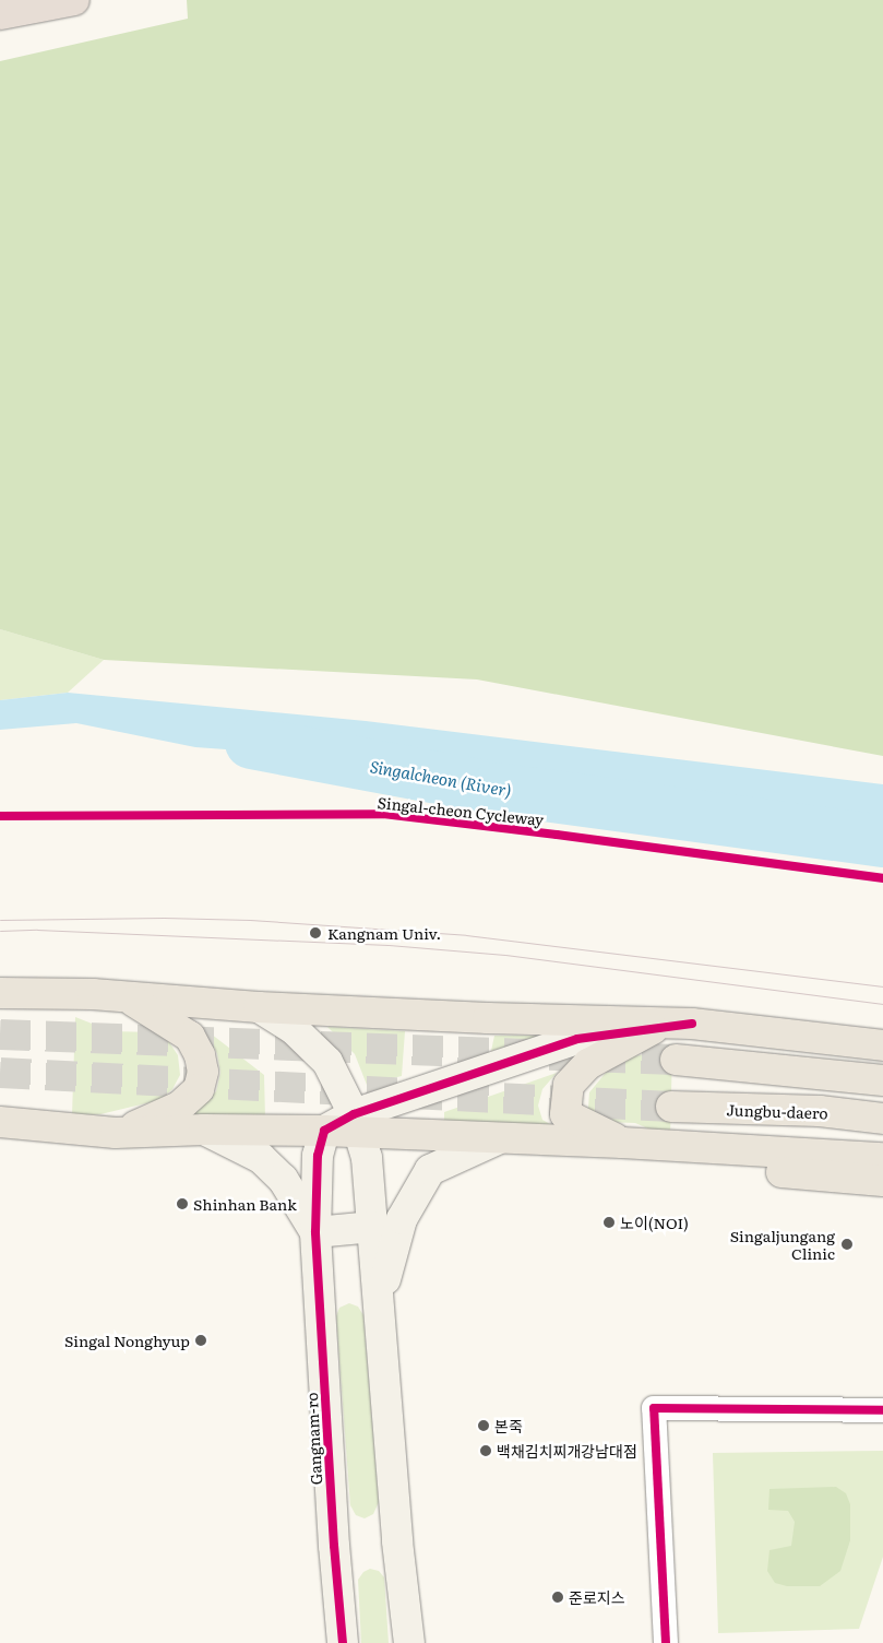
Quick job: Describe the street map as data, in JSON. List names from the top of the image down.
{
  "streets": {
    "main road": ["Jungbu-daero"],
    "street": ["Gangnam-ro"],
    "cycle path": ["Singal-cheon Cycleway"]
  },
  "water": ["Singalcheon (River)"],
  "places": [
    "Kangnam Univ.",
    "Shinhan Bank",
    "노이(NOI)",
    "Singaljungang Clinic",
    "Singal Nonghyup",
    "본죽",
    "백채김치찌개강남대점",
    "준로지스"
  ]
}
